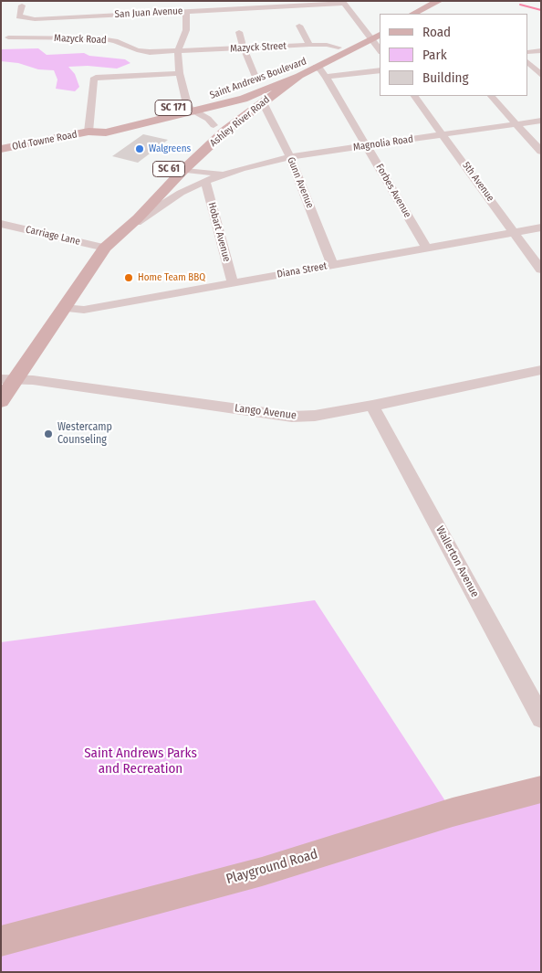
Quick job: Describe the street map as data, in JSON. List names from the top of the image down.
{
  "streets": {
    "main road": [
      "Saint Andrews Boulevard",
      "SC 171",
      "Ashley River Road",
      "Old Towne Road",
      "SC 61",
      "Playground Road"
    ],
    "street": [
      "San Juan Avenue",
      "Mazyck Road",
      "Mazyck Street",
      "Magnolia Road",
      "5th Avenue",
      "Gunn Avenue",
      "Forbes Avenue",
      "Hobart Avenue",
      "Carriage Lane",
      "Diana Street",
      "Lango Avenue",
      "Wallerton Avenue"
    ]
  },
  "crossings": [
    ["Mazyck Road", "Mazyck Street"],
    ["Mazyck Street", "Saint Andrews Boulevard"],
    ["Saint Andrews Boulevard", "Ashley River Road"],
    ["Saint Andrews Boulevard", "Old Towne Road"],
    ["Saint Andrews Boulevard", "Forbes Avenue"],
    ["Ashley River Road", "Magnolia Road"],
    ["Ashley River Road", "Gunn Avenue"],
    ["Ashley River Road", "Carriage Lane"],
    ["Ashley River Road", "Diana Street"],
    ["Ashley River Road", "Lango Avenue"],
    ["Magnolia Road", "5th Avenue"],
    ["Magnolia Road", "Gunn Avenue"],
    ["Magnolia Road", "Forbes Avenue"],
    ["Magnolia Road", "Hobart Avenue"],
    ["Magnolia Road", "Carriage Lane"],
    ["5th Avenue", "Diana Street"],
    ["Gunn Avenue", "Diana Street"],
    ["Forbes Avenue", "Diana Street"],
    ["Hobart Avenue", "Diana Street"],
    ["Lango Avenue", "Wallerton Avenue"]
  ],
  "parks": ["Saint Andrews Parks and Recreation"],
  "places": ["Walgreens", "Home Team BBQ", "Westercamp Counseling"],
  "legend": ["Road", "Park", "Building"]
}
